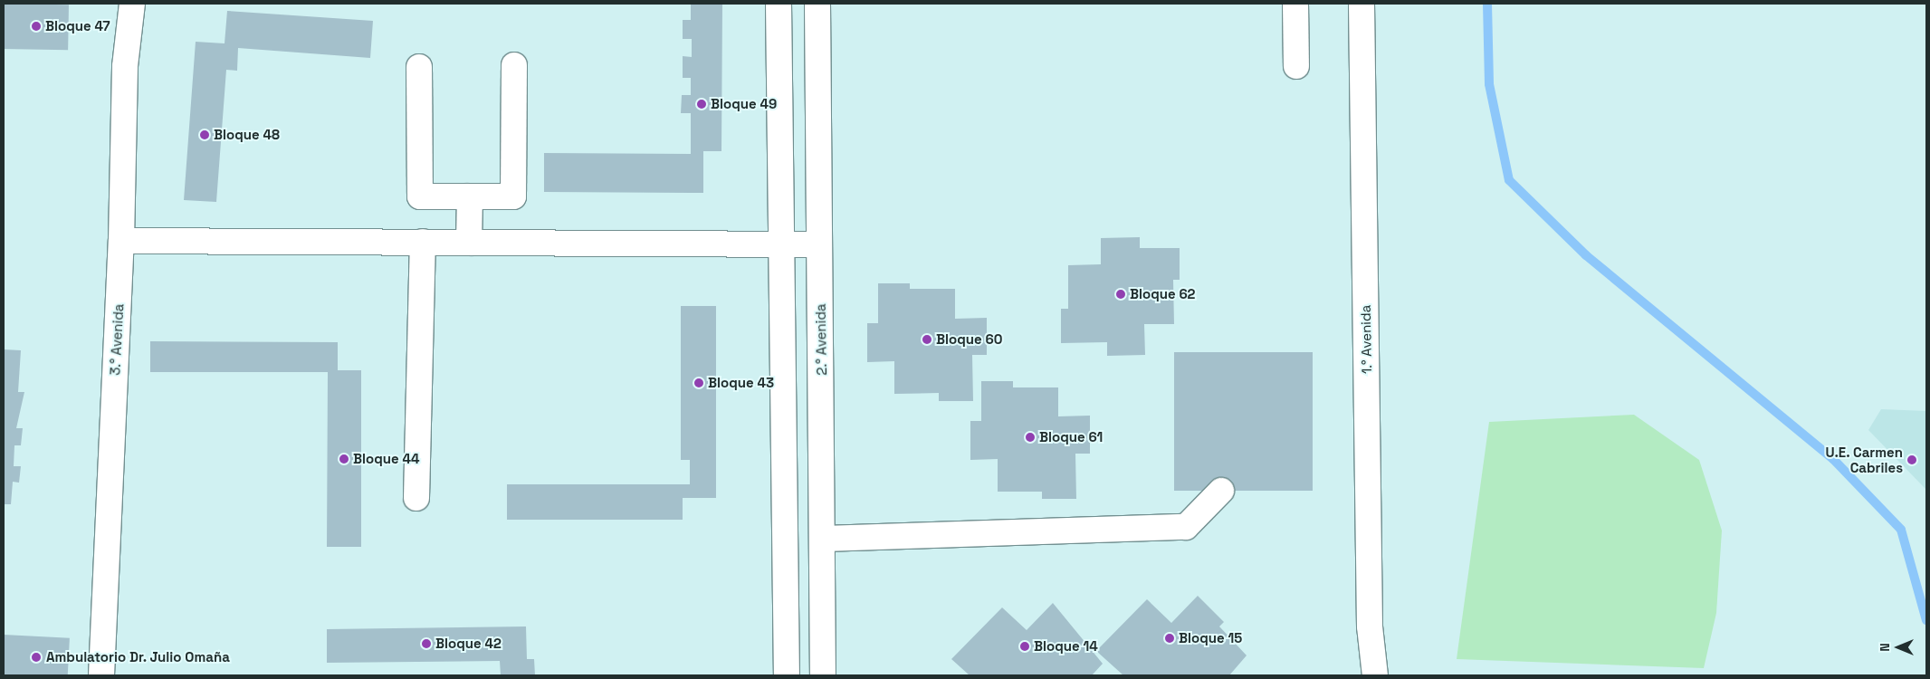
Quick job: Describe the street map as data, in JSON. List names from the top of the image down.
{
  "streets": {
    "street": ["3.° Avenida", "2.° Avenida", "1.° Avenida"]
  },
  "places": [
    "Bloque 47",
    "Bloque 49",
    "Bloque 48",
    "Bloque 62",
    "Bloque 60",
    "Bloque 43",
    "Bloque 61",
    "Bloque 44",
    "U.E. Carmen Cabriles",
    "Bloque 15",
    "Bloque 42",
    "Bloque 14",
    "Ambulatorio Dr. Julio Omaña"
  ],
  "north": "left"
}
